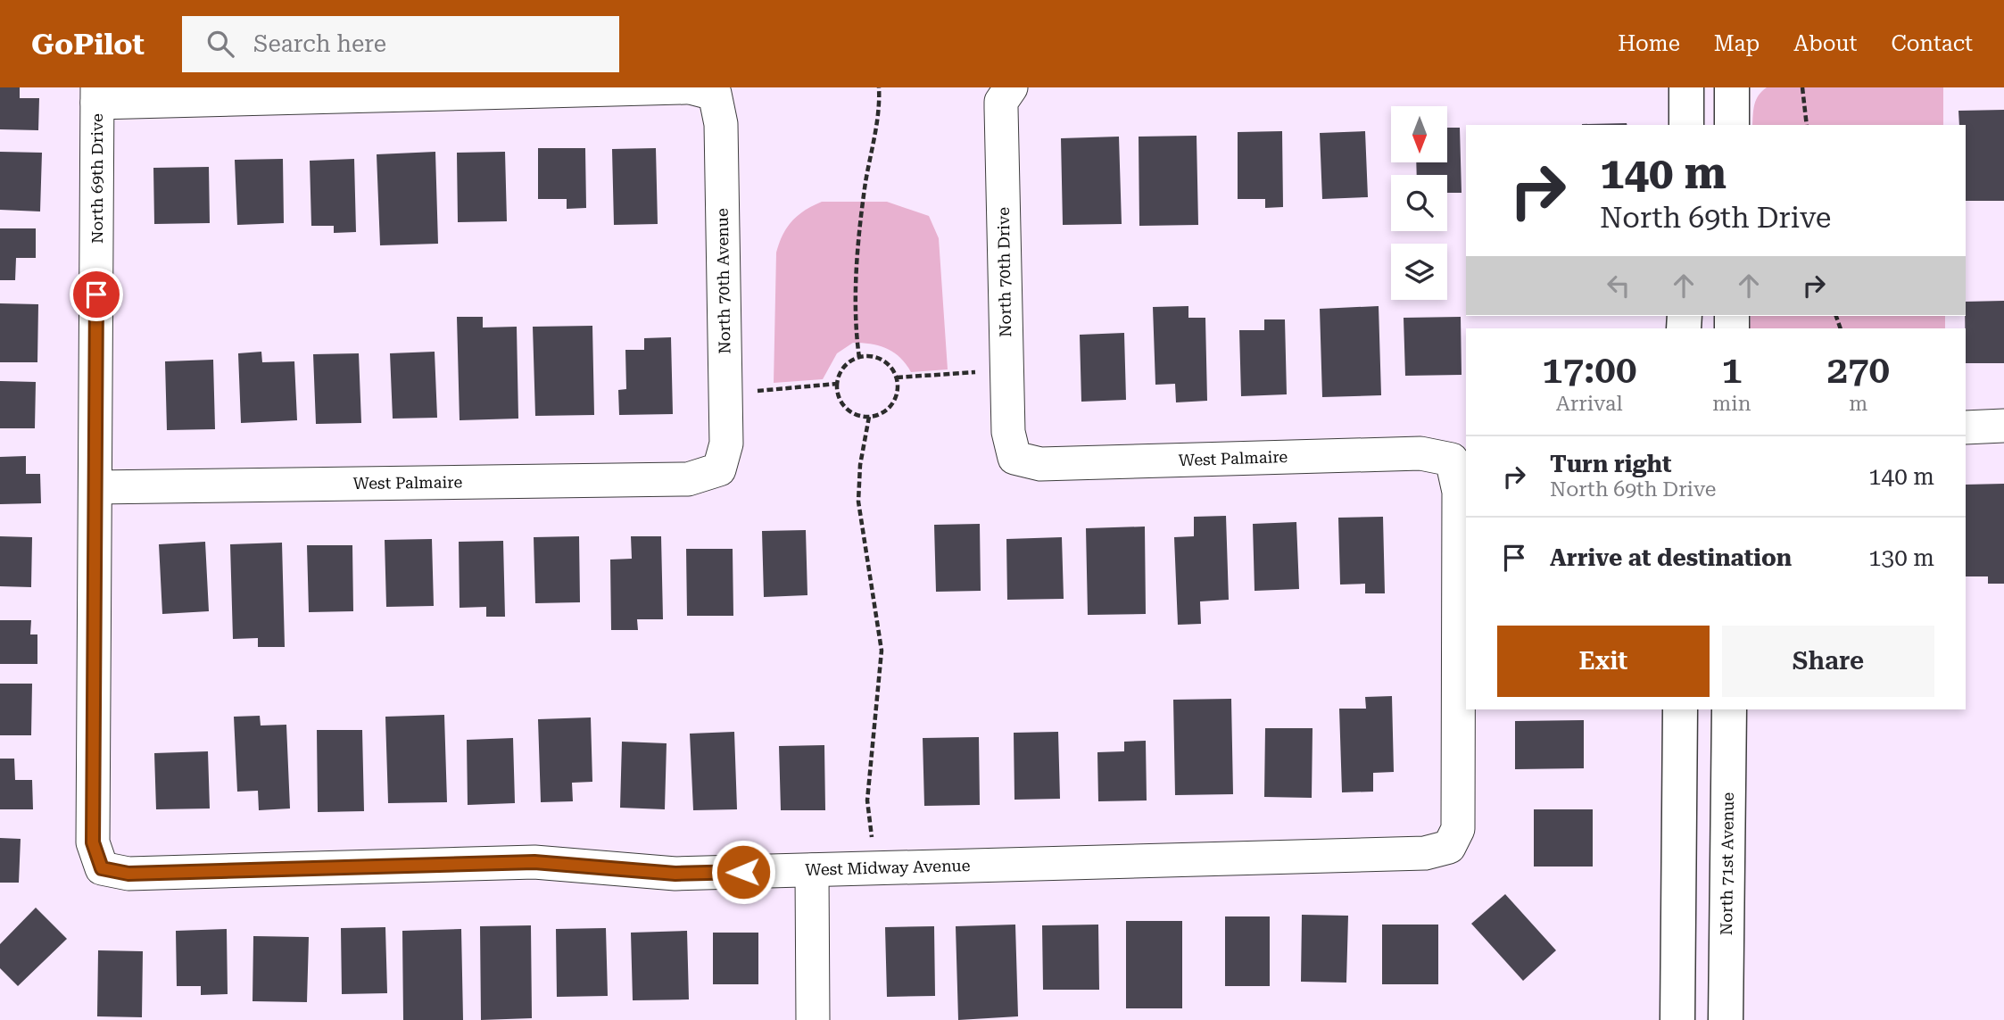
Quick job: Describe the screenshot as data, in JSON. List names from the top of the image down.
{
  "streets": {
    "street": [
      "North 69th Drive",
      "North 70th Drive",
      "North 70th Avenue",
      "West Palmaire",
      "North 71st Avenue",
      "West Midway Avenue"
    ]
  },
  "crossings": [
    ["North 69th Drive", "West Palmaire"],
    ["North 69th Drive", "West Midway Avenue"],
    ["North 70th Drive", "West Palmaire"],
    ["North 70th Avenue", "West Palmaire"],
    ["West Palmaire", "West Midway Avenue"]
  ],
  "north": "bottom",
  "page": {
    "header": "GoPilot",
    "search": "Search here",
    "nav": [
      "Home",
      "Map",
      "About",
      "Contact"
    ],
    "turn": ["140 m", "North 69th Drive"],
    "eta": [
      "17:00",
      "Arrival",
      "1",
      "min",
      "270",
      "m"
    ],
    "list": [
      {
        "name": "Turn right",
        "note": "North 69th Drive",
        "value": "140 m"
      },
      {
        "name": "Arrive at destination",
        "value": "130 m"
      }
    ],
    "buttons": ["Exit", "Share"]
  }
}
